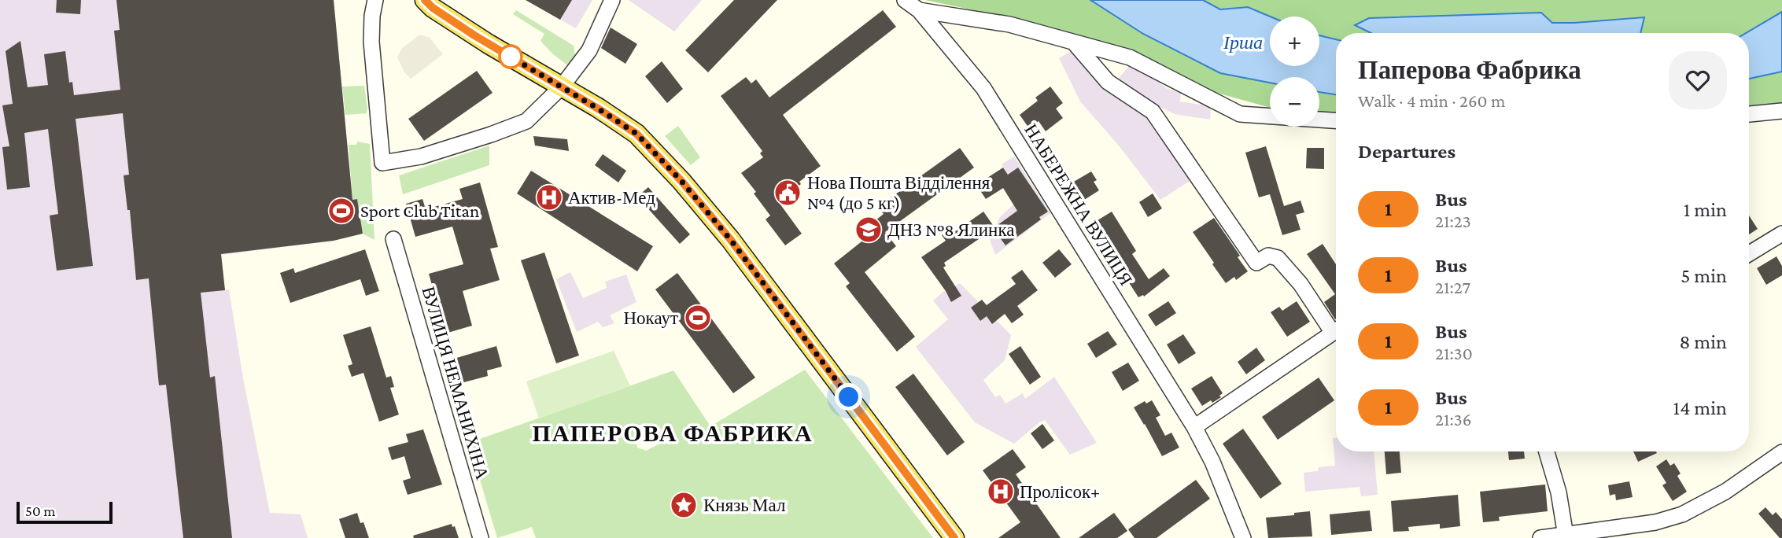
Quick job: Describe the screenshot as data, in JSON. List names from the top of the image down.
{
  "streets": {
    "street": ["НАБЕРЕЖНА ВУЛИЦЯ", "ВУЛИЦЯ НЕМАНИХІНА"]
  },
  "districts": ["ПАПЕРОВА ФАБРИКА"],
  "water": ["Ірша"],
  "places": {
    "public building": ["Нова Пошта Відділення №4 (до 5 кг)"],
    "hospital": ["Актив-Мед", "Пролісок+"],
    "sports": ["Sport Club Titan", "Нокаут"],
    "school or university": ["ДНЗ №8 Ялинка"],
    "place": ["Князь Мал"]
  },
  "lines": ["bus line 1"],
  "scale_bar": "50 m",
  "page": {
    "map_buttons": ["+", "−"],
    "heading": [
      ["Паперова Фабрика", "Walk · 4 min · 260 m"],
      "Departures"
    ],
    "list": [
      {
        "mark": "1",
        "name": "Bus",
        "note": "21:23",
        "value": "1 min"
      },
      {
        "mark": "1",
        "name": "Bus",
        "note": "21:27",
        "value": "5 min"
      },
      {
        "mark": "1",
        "name": "Bus",
        "note": "21:30",
        "value": "8 min"
      },
      {
        "mark": "1",
        "name": "Bus",
        "note": "21:36",
        "value": "14 min"
      }
    ],
    "scale": "50 m"
  }
}
